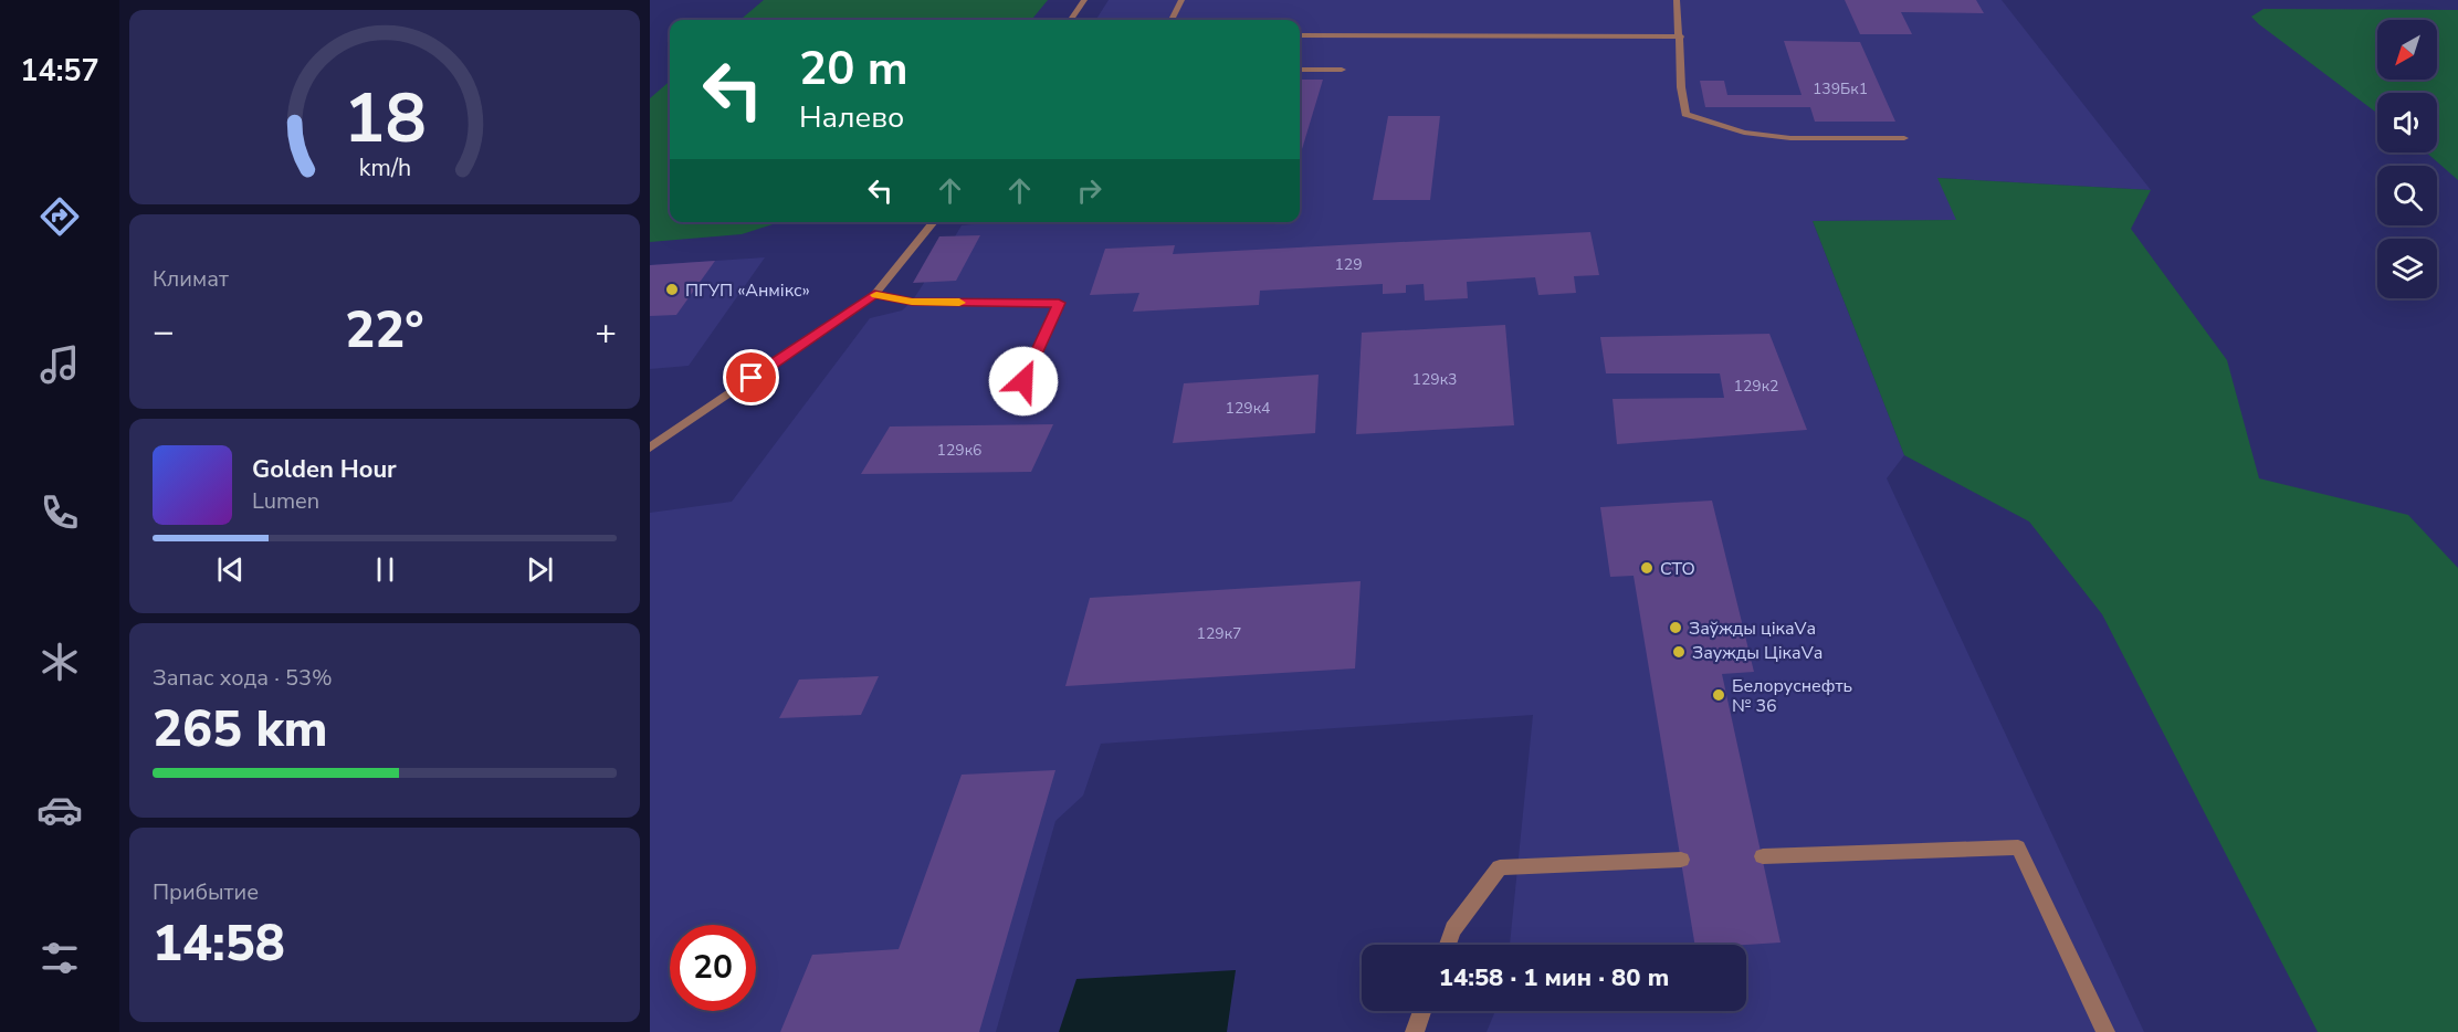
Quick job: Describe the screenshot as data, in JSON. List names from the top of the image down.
{
  "places": [
    "ПГУП «Анмікс»",
    "СТО",
    "Заўжды цікаVа",
    "Заужды ЦікаVа",
    "Белоруснефть № 36"
  ],
  "house_numbers": [
    "139Бк1",
    "129",
    "129к3",
    "129к2",
    "129к4",
    "129к6",
    "129к7"
  ],
  "north": "bottom left",
  "page": {
    "tabs": "14:57",
    "turn": ["20 m", "Налево"],
    "tile": [
      "Климат",
      ["Запас хода · 53%", "265 km"],
      ["Прибытие", "14:58"]
    ],
    "heat": ["−", "22°", "+"],
    "song": ["Golden Hour", "Lumen"],
    "limit": "20",
    "trip": "14:58 · 1 мин · 80 m",
    "gauge": ["18", "km/h"]
  }
}
